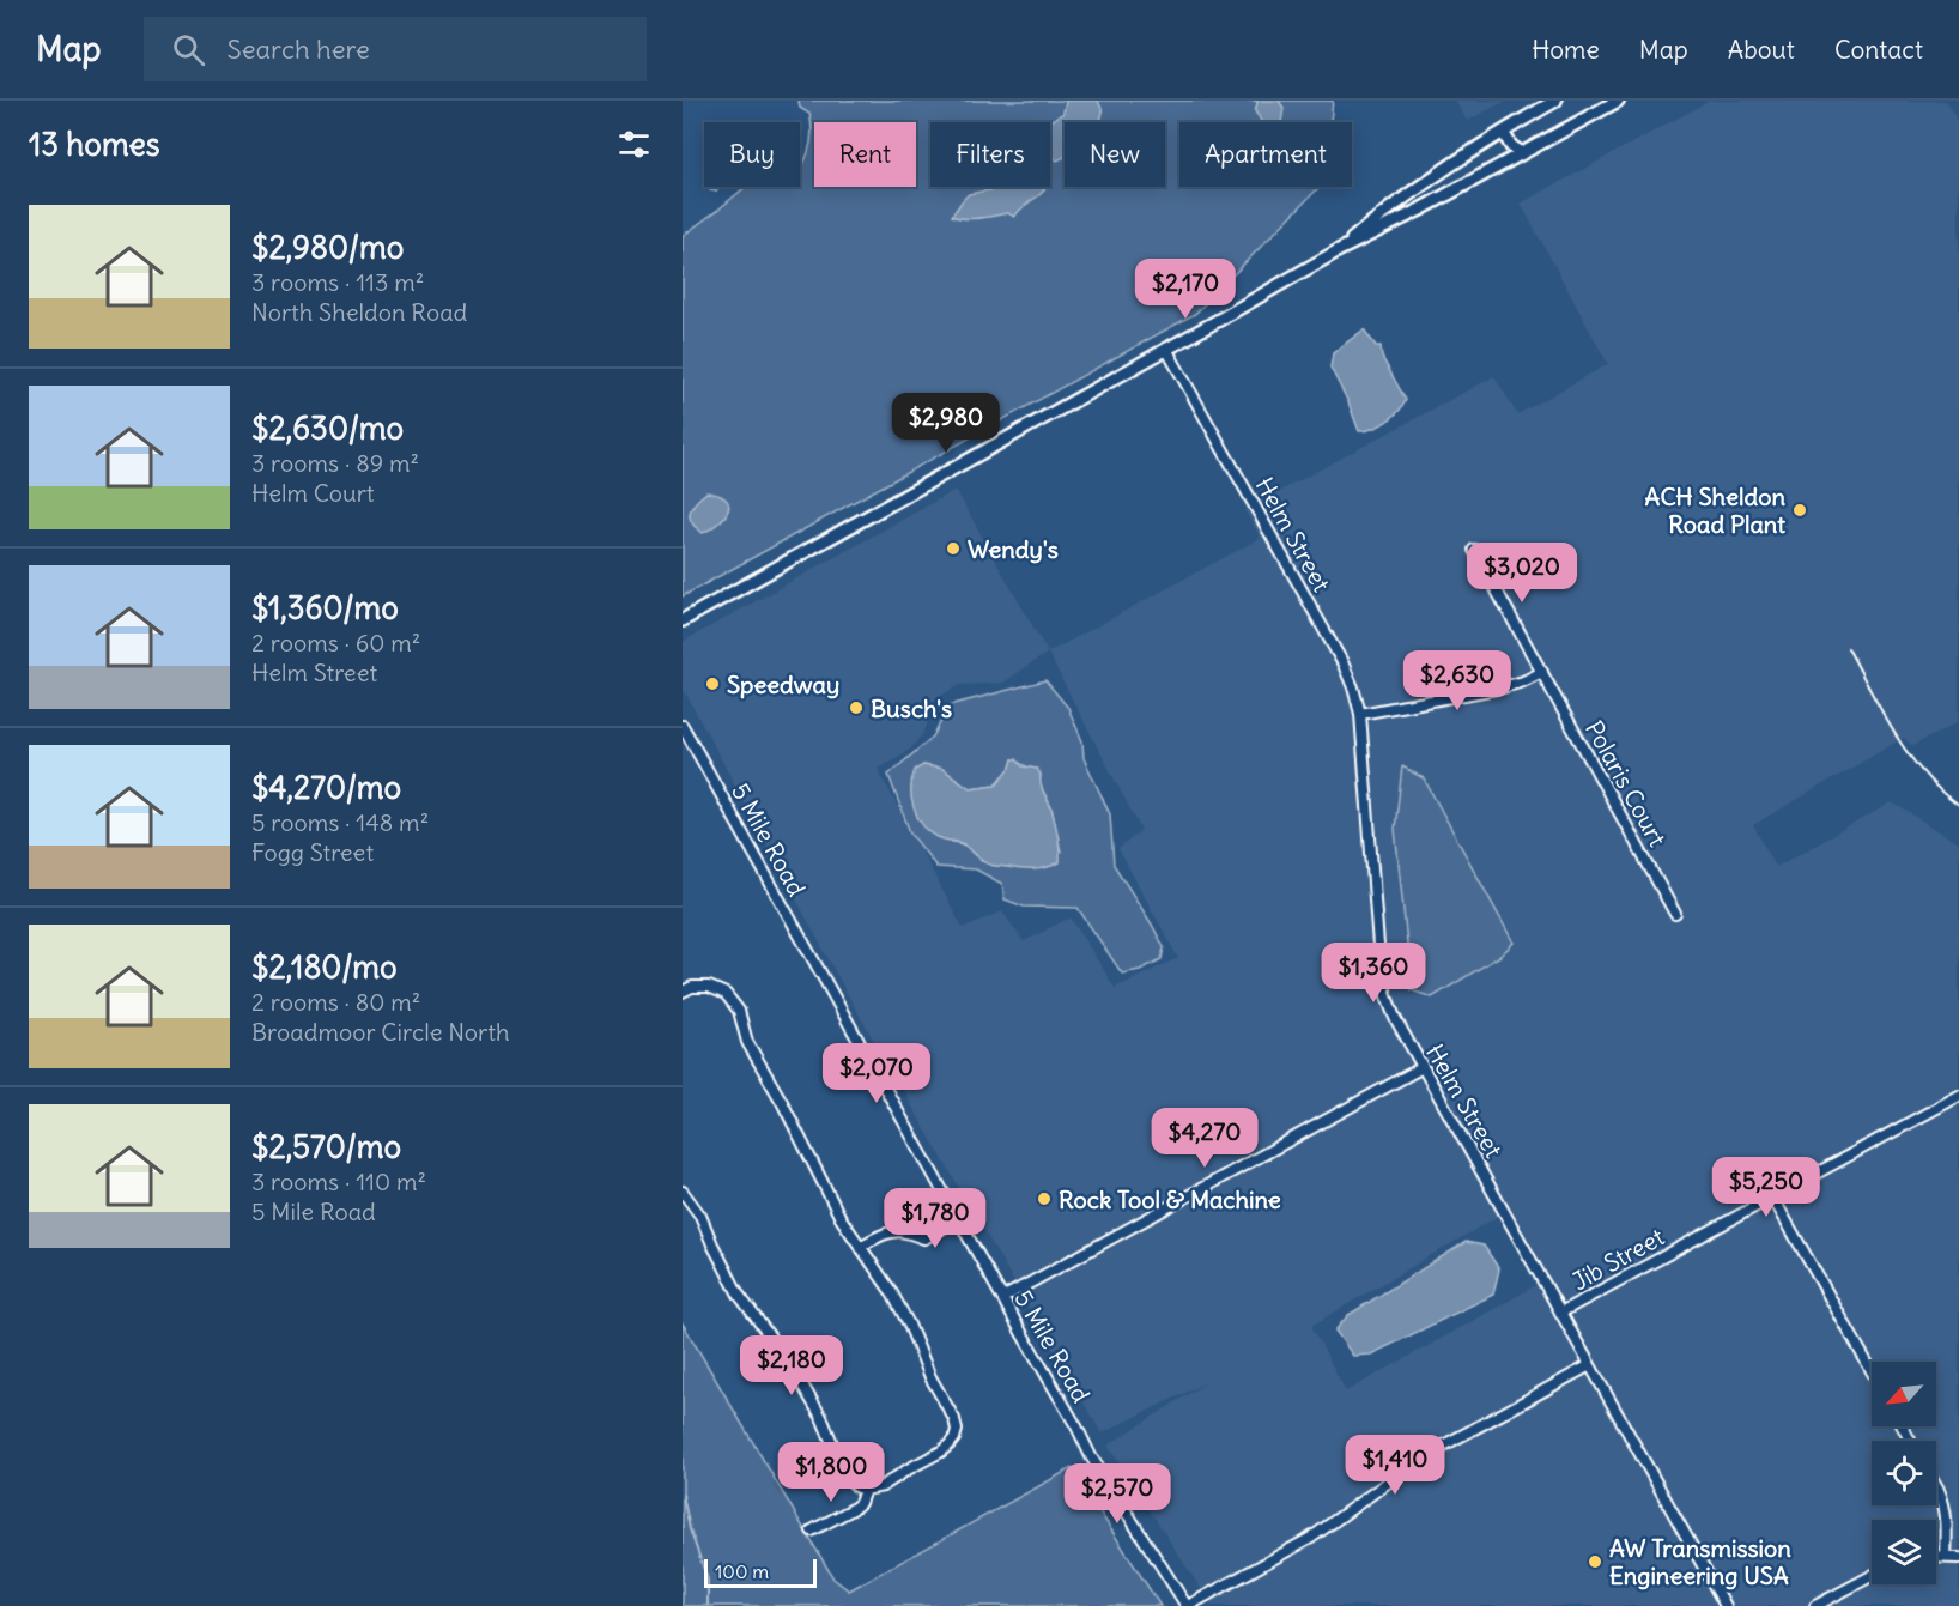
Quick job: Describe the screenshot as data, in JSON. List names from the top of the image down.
{
  "streets": {
    "street": [
      "Helm Street",
      "Polaris Court",
      "5 Mile Road",
      "Jib Street"
    ]
  },
  "crossings": [
    ["Helm Street", "Jib Street"]
  ],
  "places": [
    "ACH Sheldon Road Plant",
    "Wendy's",
    "Speedway",
    "Busch's",
    "Rock Tool & Machine",
    "AW Transmission Engineering USA"
  ],
  "scale_bar": "100 m",
  "north": "bottom left",
  "page": {
    "header": "Map",
    "search": "Search here",
    "nav": [
      "Home",
      "Map",
      "About",
      "Contact"
    ],
    "heading": "13 homes",
    "chip": [
      "Buy",
      "Rent",
      "Filters",
      "New",
      "Apartment"
    ],
    "list": [
      {
        "name": "$2,980/mo",
        "note": "3 rooms · 113 m² · North Sheldon Road"
      },
      {
        "name": "$2,630/mo",
        "note": "3 rooms · 89 m² · Helm Court"
      },
      {
        "name": "$1,360/mo",
        "note": "2 rooms · 60 m² · Helm Street"
      },
      {
        "name": "$4,270/mo",
        "note": "5 rooms · 148 m² · Fogg Street"
      },
      {
        "name": "$2,180/mo",
        "note": "2 rooms · 80 m² · Broadmoor Circle North"
      },
      {
        "name": "$2,570/mo",
        "note": "3 rooms · 110 m² · 5 Mile Road"
      }
    ],
    "price": [
      "$2,170",
      "$2,980",
      "$3,020",
      "$2,630",
      "$1,360",
      "$2,070",
      "$4,270",
      "$5,250",
      "$1,780",
      "$2,180",
      "$1,410",
      "$1,800",
      "$2,570"
    ],
    "scale": "100 m"
  }
}
